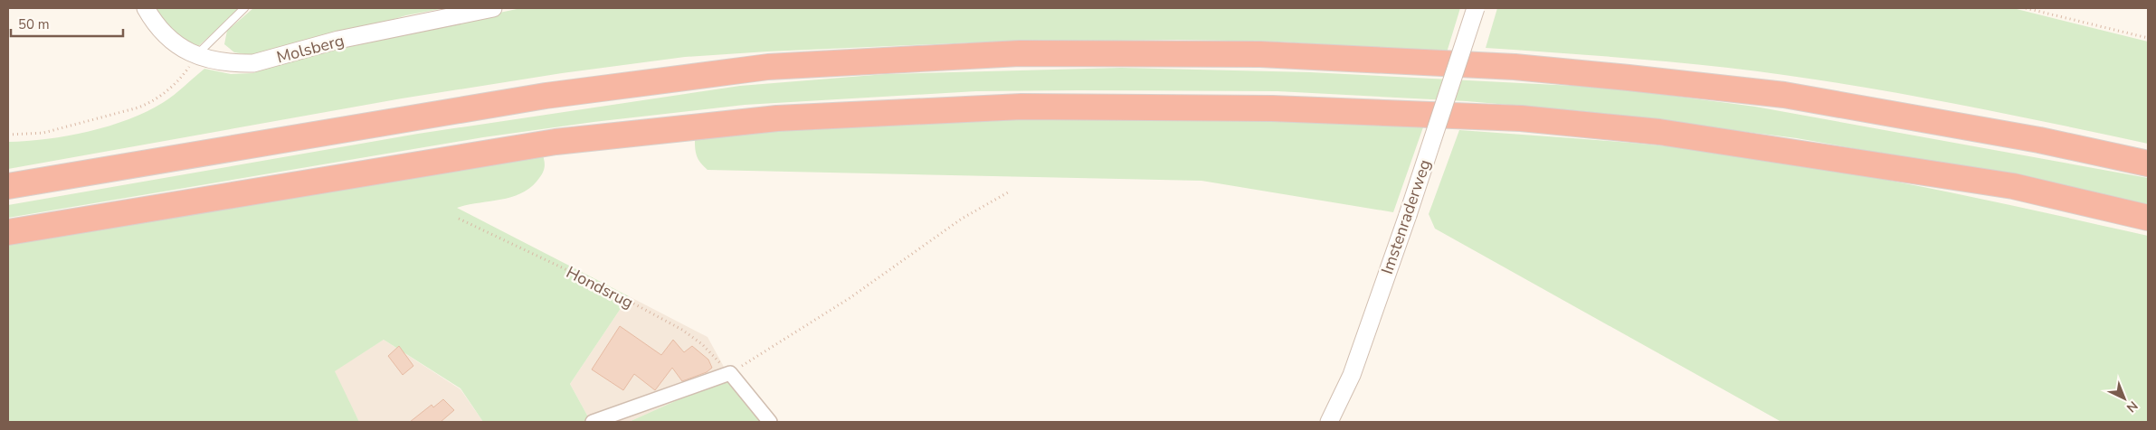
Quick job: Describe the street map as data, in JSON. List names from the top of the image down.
{
  "streets": {
    "street": ["Molsberg", "Imstenraderweg"],
    "path": ["Hondsrug"]
  },
  "scale_bar": "50 m",
  "north": "bottom right"
}
